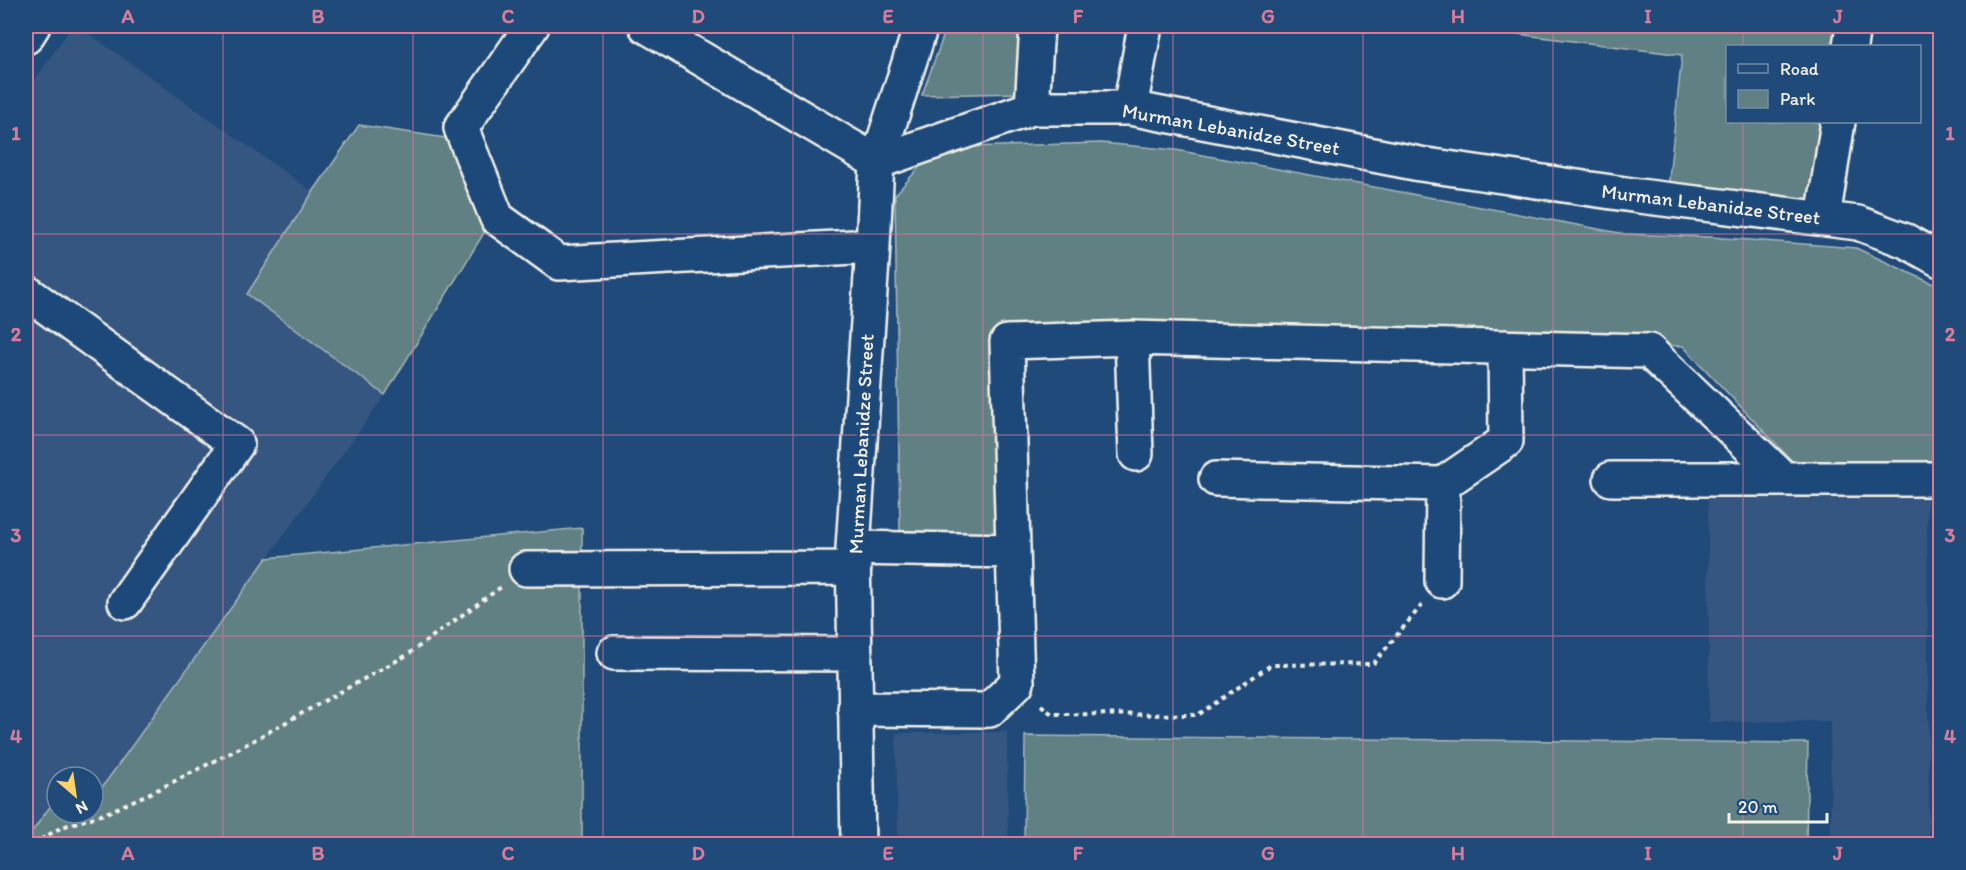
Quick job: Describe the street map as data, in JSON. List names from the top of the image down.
{
  "streets": {
    "street": ["Murman Lebanidze Street"]
  },
  "legend": ["Road", "Park"],
  "scale_bar": "20 m",
  "north": "bottom right",
  "grid": {
    "columns": [
      "A",
      "B",
      "C",
      "D",
      "E",
      "F",
      "G",
      "H",
      "I",
      "J"
    ],
    "rows": [
      "1",
      "2",
      "3",
      "4"
    ]
  }
}
